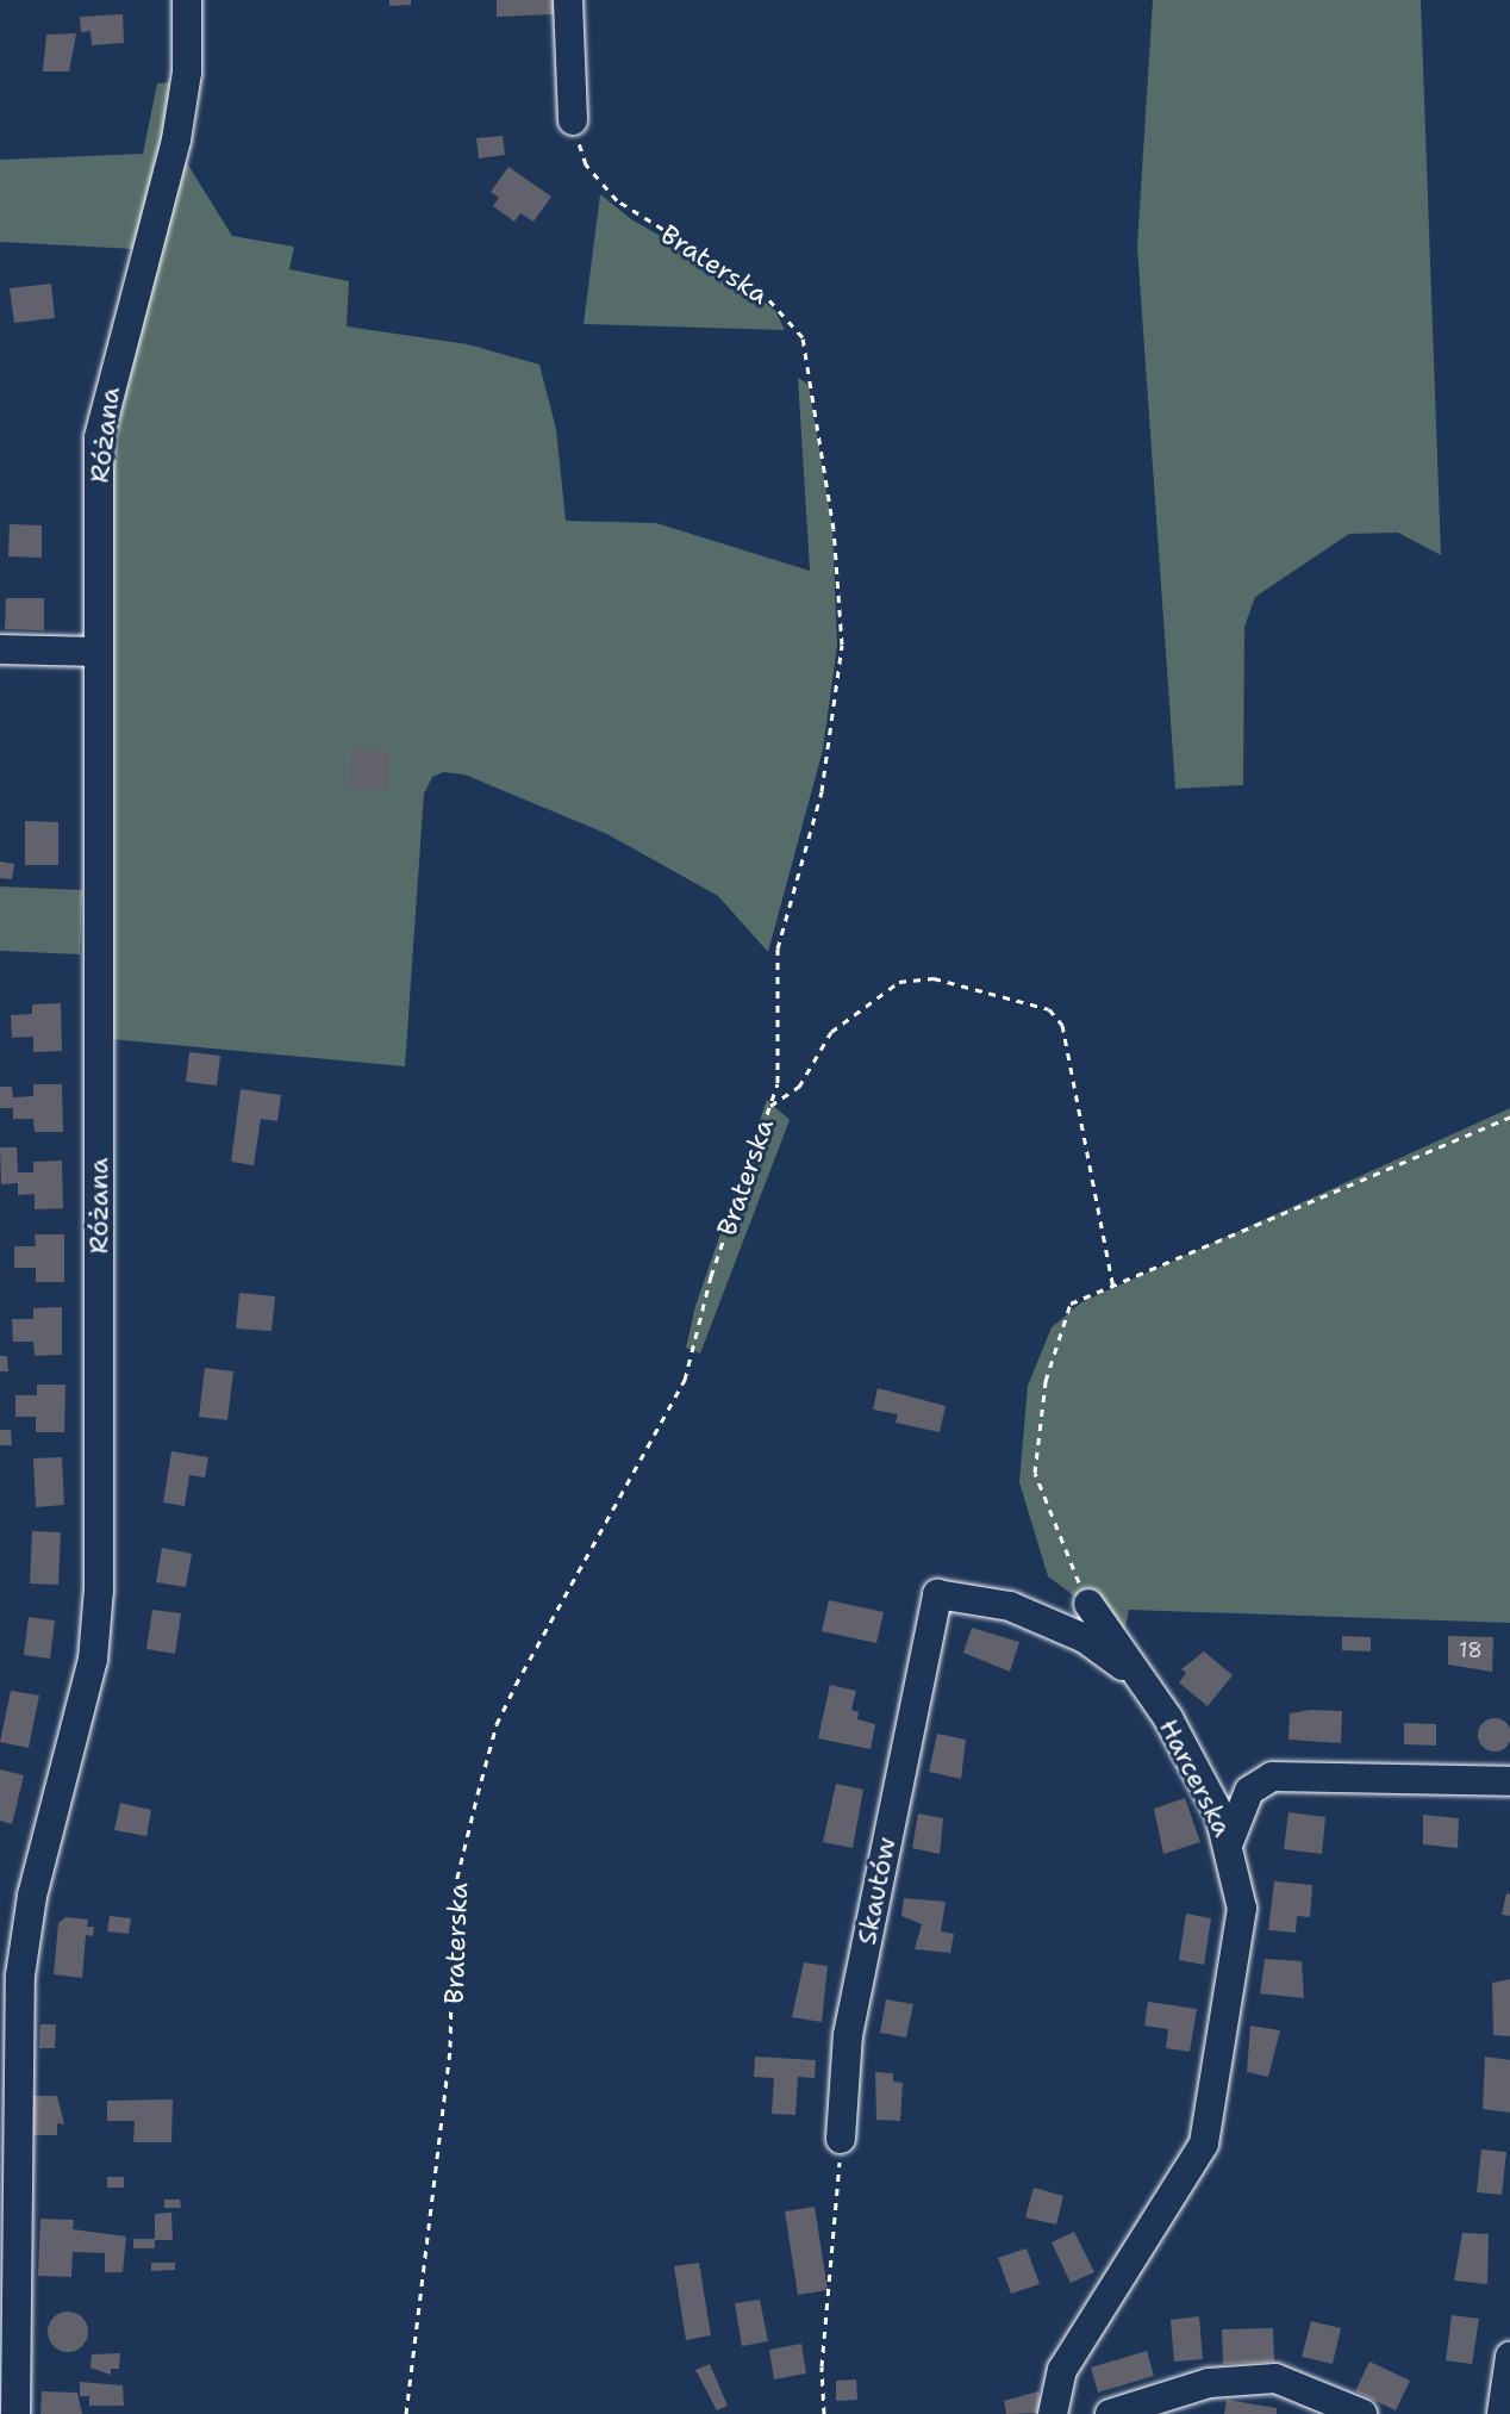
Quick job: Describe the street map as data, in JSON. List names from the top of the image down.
{
  "streets": {
    "street": ["Różana", "Harcerska", "Skautów"],
    "path": ["Braterska"]
  },
  "crossings": [
    ["Harcerska", "Skautów"]
  ],
  "house_numbers": ["18"]
}
